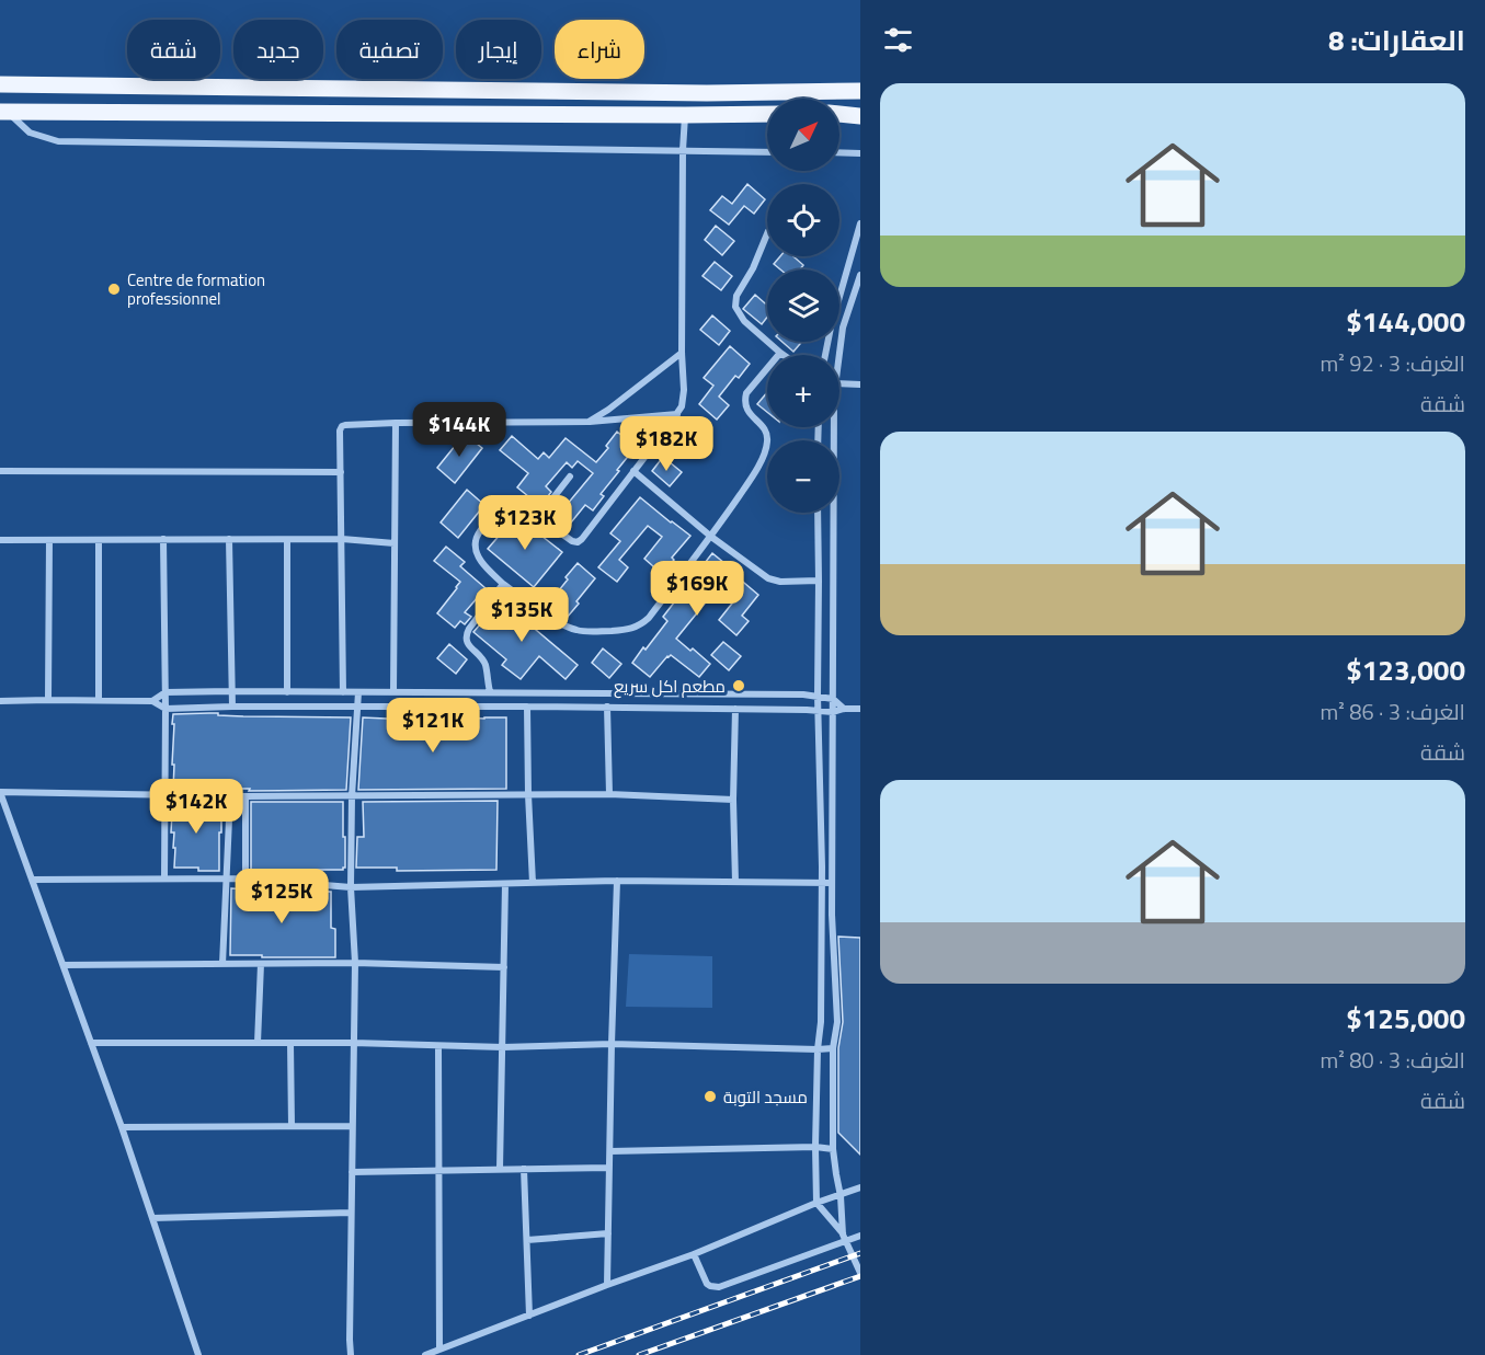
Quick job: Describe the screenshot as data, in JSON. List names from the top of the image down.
{
  "places": ["Centre de formation professionnel", "مطعم اكل سريع", "مسجد التوبة"],
  "north": "top right",
  "page": {
    "heading": "العقارات: 8",
    "chip": [
      "شراء",
      "إيجار",
      "تصفية",
      "جديد",
      "شقة"
    ],
    "list": [
      {
        "name": "$144,000",
        "note": "الغرف: 3 · 92 m² · شقة"
      },
      {
        "name": "$123,000",
        "note": "الغرف: 3 · 86 m² · شقة"
      },
      {
        "name": "$125,000",
        "note": "الغرف: 3 · 80 m² · شقة"
      }
    ],
    "map_buttons": ["+", "−"],
    "price": [
      "$144K",
      "$182K",
      "$123K",
      "$169K",
      "$135K",
      "$121K",
      "$142K",
      "$125K"
    ]
  }
}
